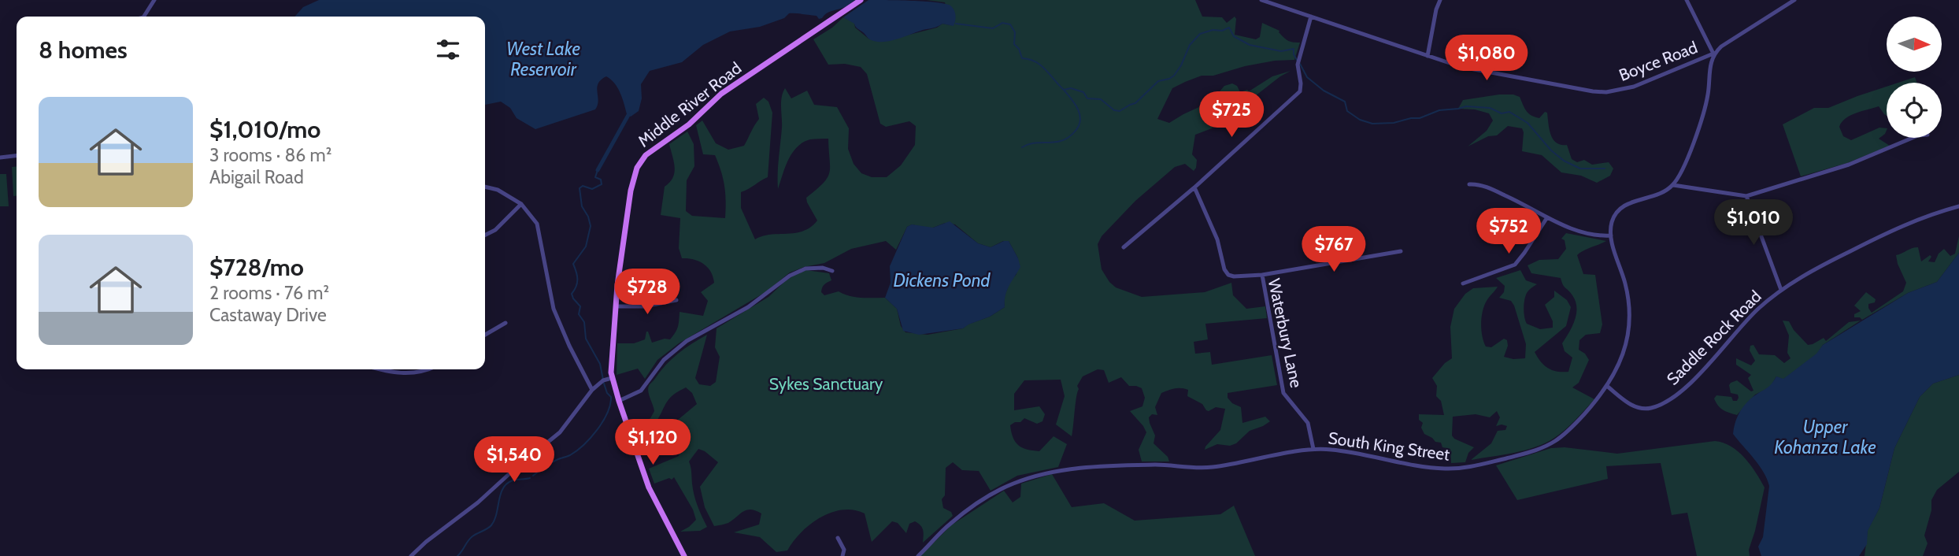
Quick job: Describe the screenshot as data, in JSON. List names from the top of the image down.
{
  "streets": {
    "main road": ["Middle River Road"],
    "street": [
      "Boyce Road",
      "Waterbury Lane",
      "Saddle Rock Road",
      "South King Street"
    ]
  },
  "crossings": [
    ["Waterbury Lane", "South King Street"],
    ["Saddle Rock Road", "South King Street"]
  ],
  "water": ["West Lake Reservoir", "Dickens Pond", "Upper Kohanza Lake"],
  "parks": ["Sykes Sanctuary"],
  "north": "right",
  "page": {
    "heading": "8 homes",
    "price": [
      "$1,080",
      "$725",
      "$1,010",
      "$752",
      "$767",
      "$728",
      "$1,120",
      "$1,540"
    ],
    "list": [
      {
        "name": "$1,010/mo",
        "note": "3 rooms · 86 m² · Abigail Road"
      },
      {
        "name": "$728/mo",
        "note": "2 rooms · 76 m² · Castaway Drive"
      }
    ]
  }
}
